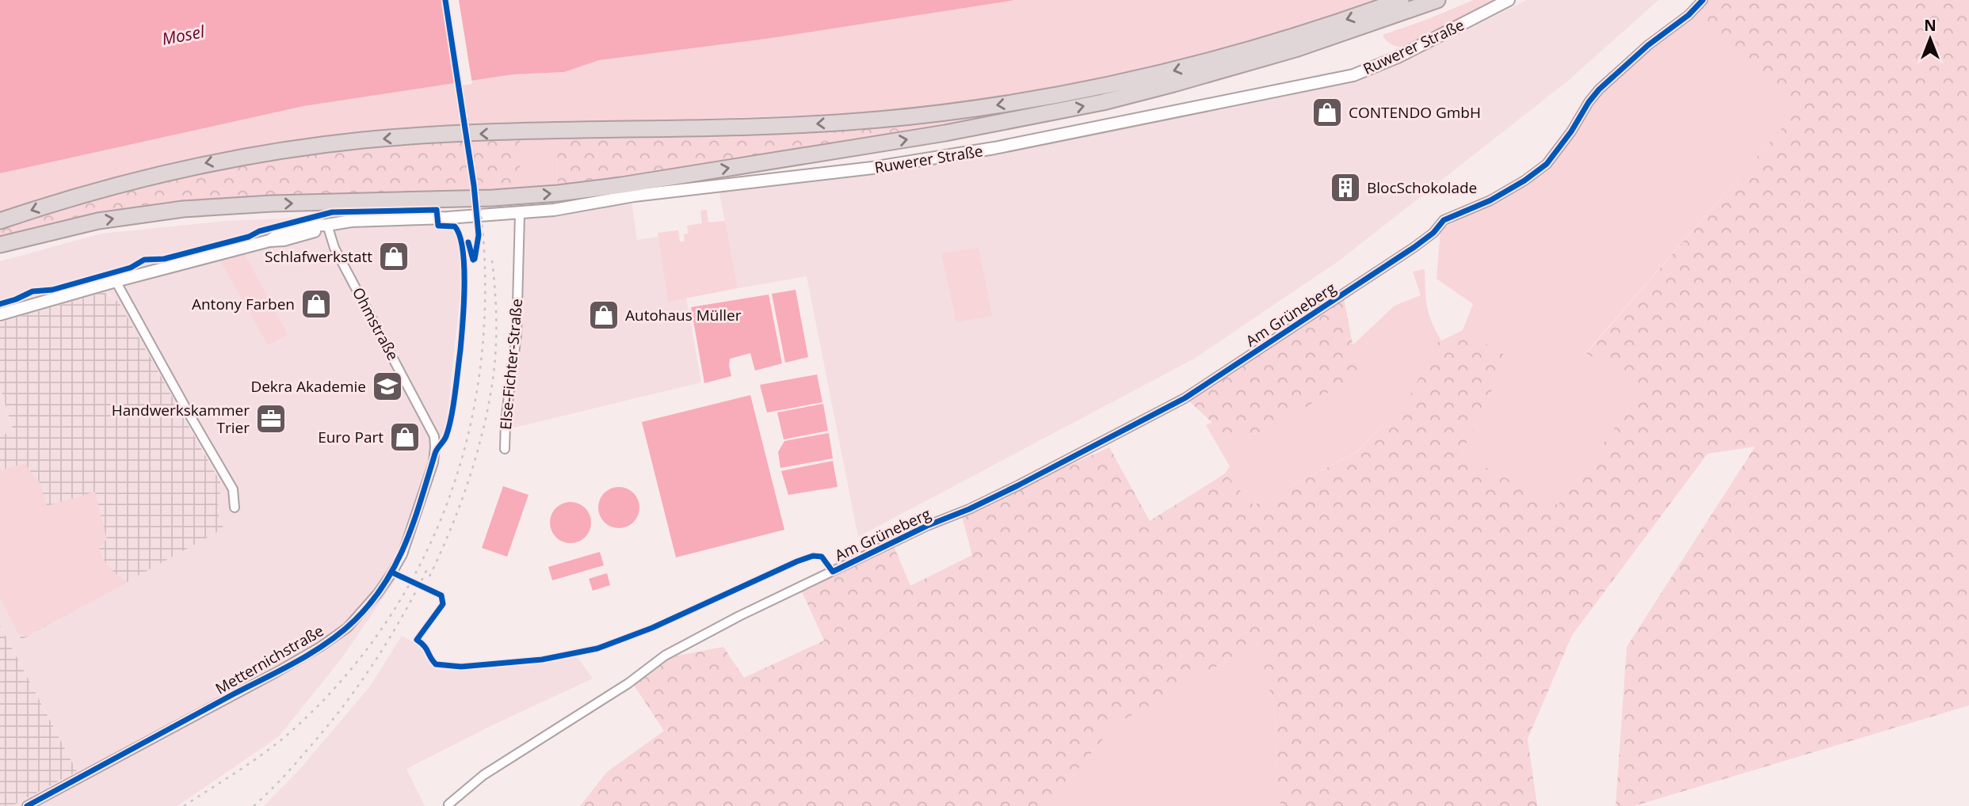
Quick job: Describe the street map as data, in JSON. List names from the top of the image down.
{
  "streets": {
    "main road": ["Ruwerer Straße"],
    "street": [
      "Am Grüneberg",
      "Ohmstraße",
      "Else-Fichter-Straße",
      "Metternichstraße"
    ]
  },
  "crossings": [
    ["Ruwerer Straße", "Ohmstraße"],
    ["Ruwerer Straße", "Else-Fichter-Straße"],
    ["Ohmstraße", "Metternichstraße"]
  ],
  "water": ["Mosel"],
  "places": {
    "shop": [
      "CONTENDO GmbH",
      "Schlafwerkstatt",
      "Antony Farben",
      "Autohaus Müller",
      "Euro Part"
    ],
    "building": ["BlocSchokolade"],
    "school or university": ["Dekra Akademie"],
    "office": ["Handwerkskammer Trier"]
  },
  "north": "top"
}
